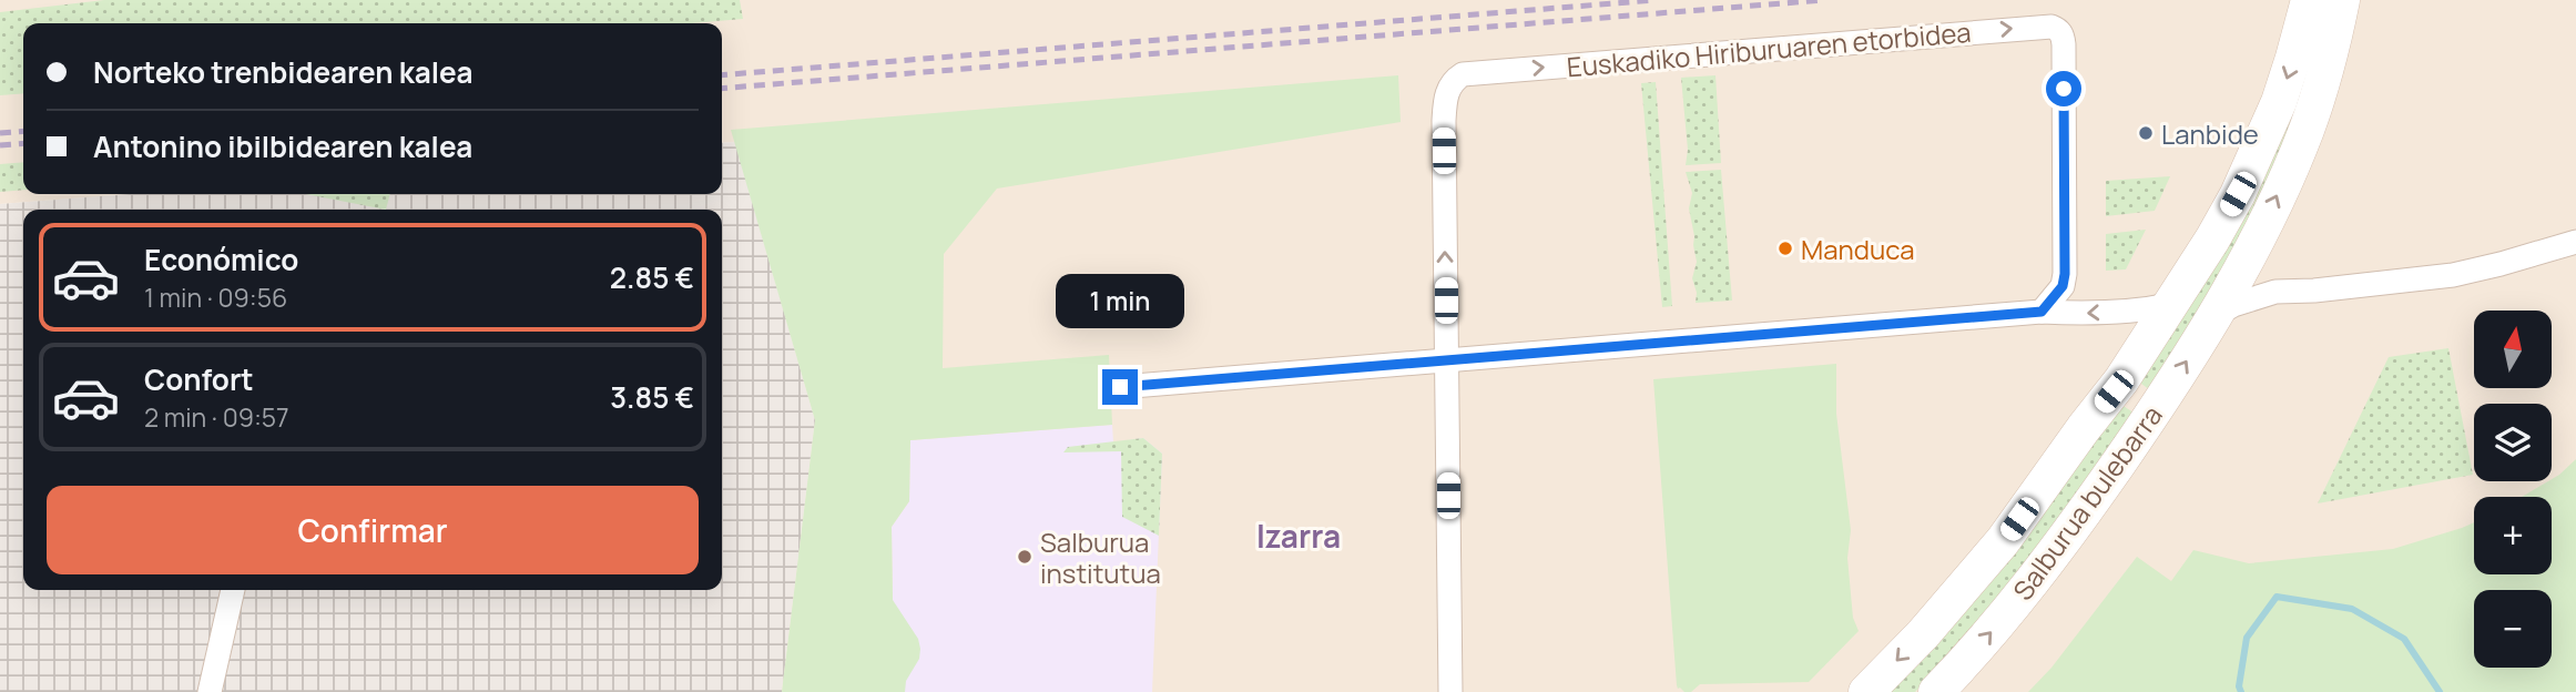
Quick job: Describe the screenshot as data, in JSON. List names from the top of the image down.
{
  "streets": {
    "main road": ["Salburua bulebarra"],
    "street": ["Euskadiko Hiriburuaren etorbidea"]
  },
  "districts": ["Izarra"],
  "places": ["Lanbide", "Manduca", "Salburua institutua"],
  "north": "top",
  "page": {
    "banner": ["Norteko trenbidearen kalea", "Antonino ibilbidearen kalea"],
    "list": [
      {
        "name": "Económico",
        "note": "1 min · 09:56",
        "value": "2.85 €"
      },
      {
        "name": "Confort",
        "note": "2 min · 09:57",
        "value": "3.85 €"
      }
    ],
    "bubble": "1 min",
    "map_buttons": ["+", "−"],
    "buttons": "Confirmar"
  }
}
